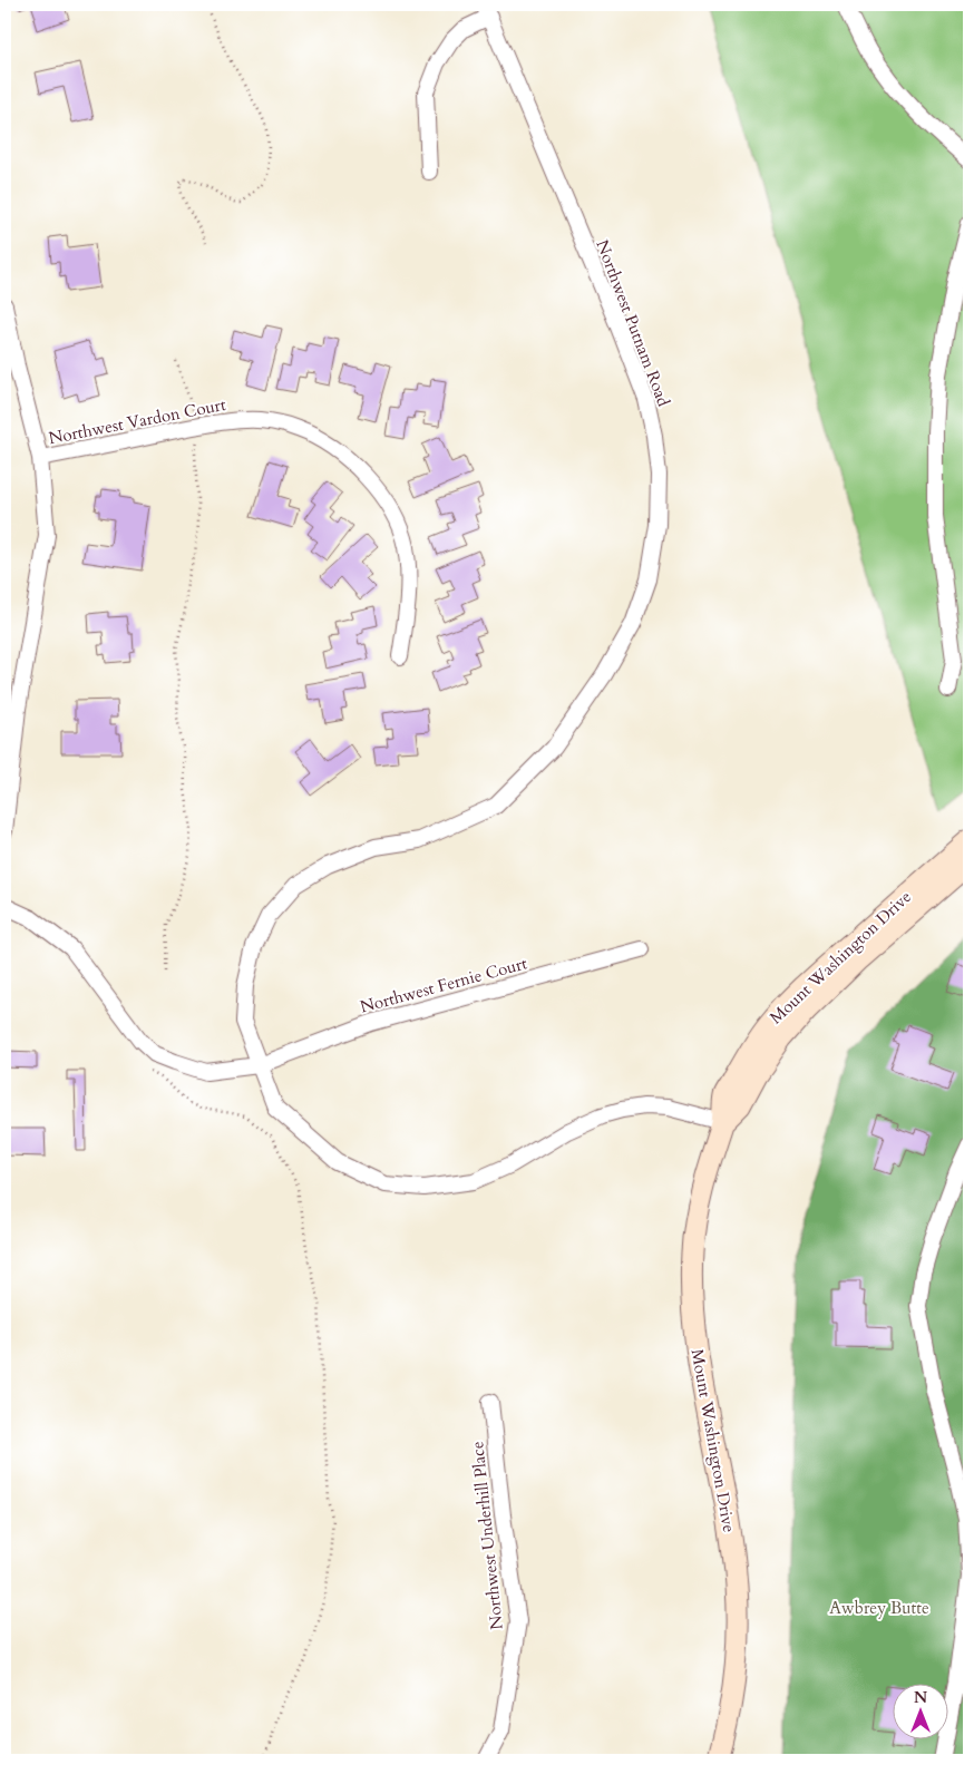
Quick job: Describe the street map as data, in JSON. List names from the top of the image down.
{
  "streets": {
    "main road": ["Mount Washington Drive"],
    "street": [
      "Northwest Putnam Road",
      "Northwest Vardon Court",
      "Northwest Fernie Court",
      "Northwest Underhill Place"
    ]
  },
  "crossings": [
    ["Northwest Putnam Road", "Mount Washington Drive"],
    ["Northwest Putnam Road", "Northwest Fernie Court"]
  ],
  "parks": ["Awbrey Butte"],
  "north": "top"
}
